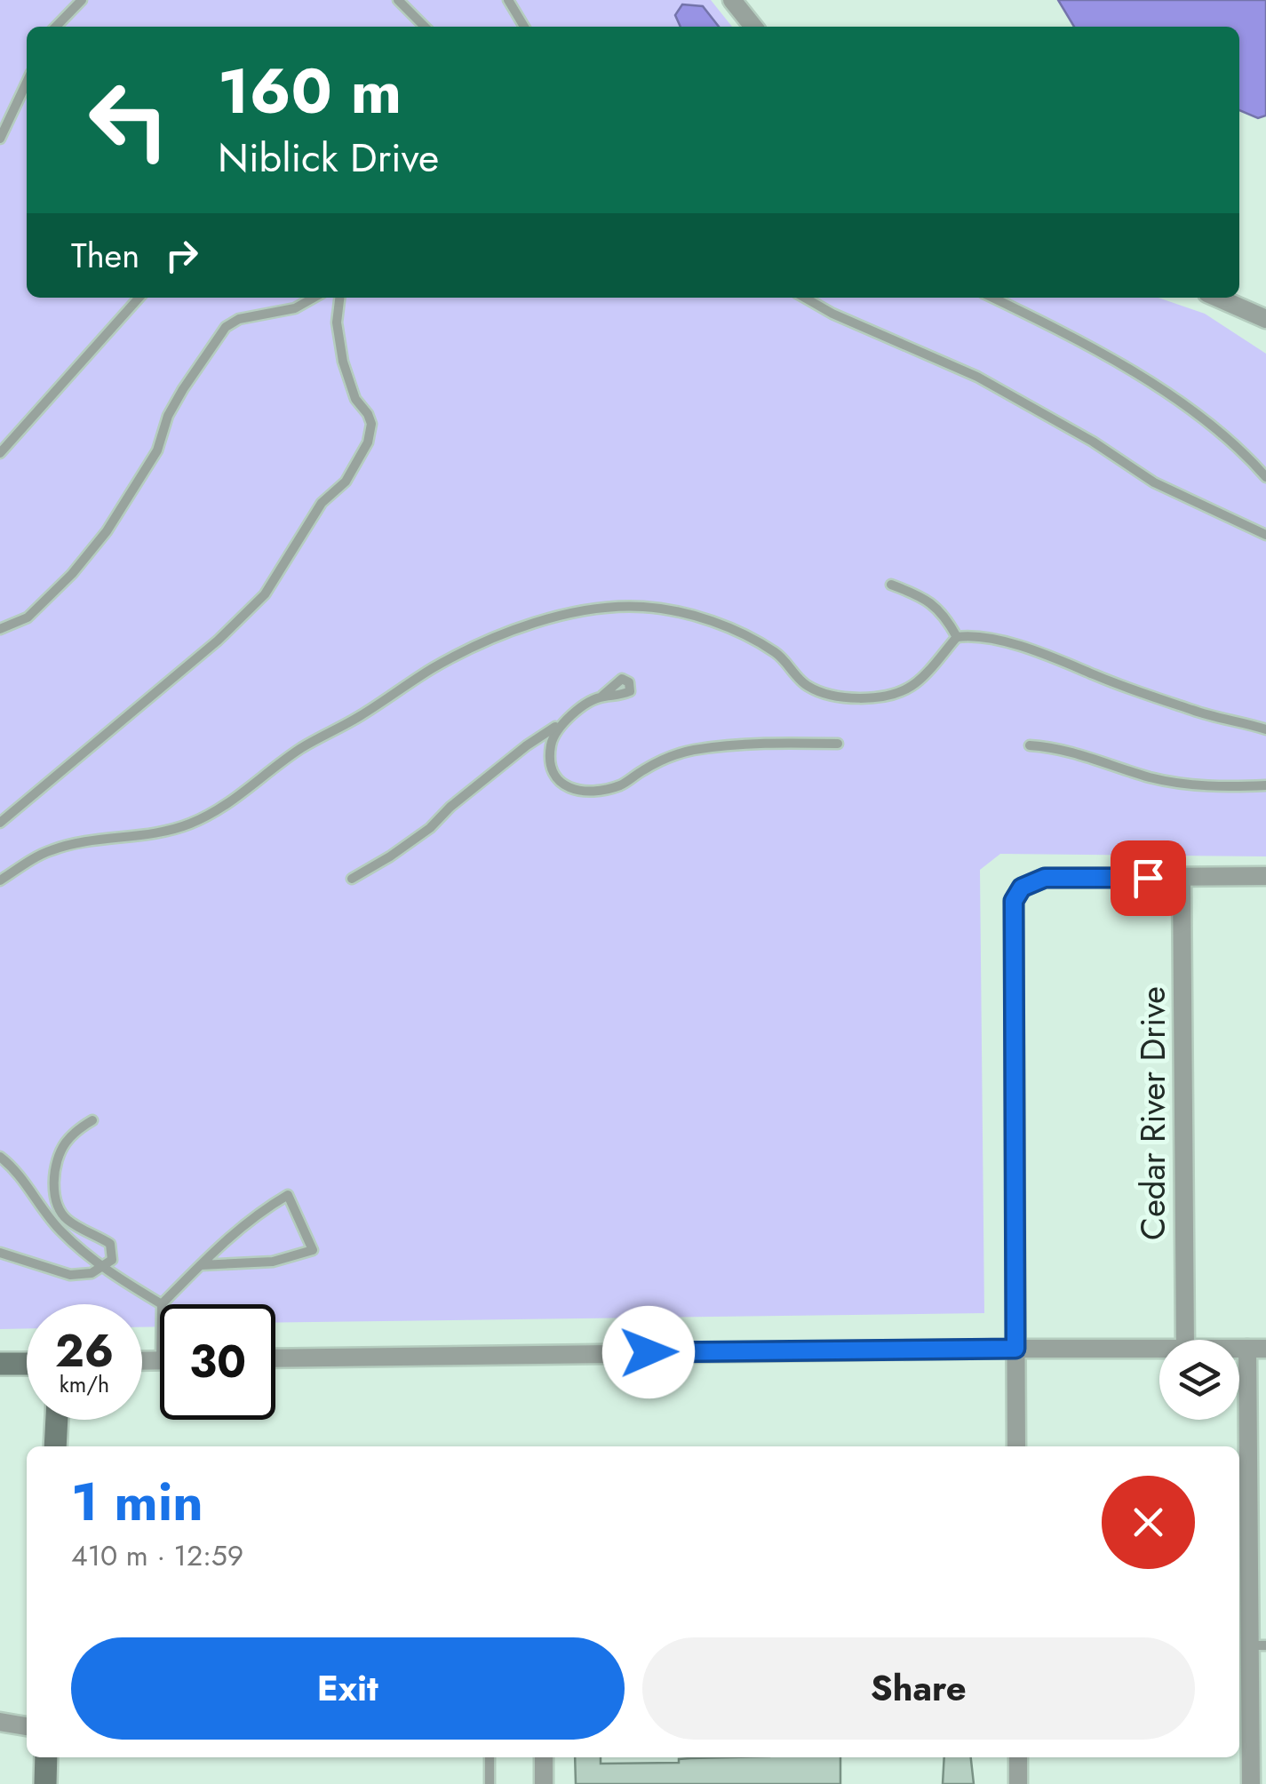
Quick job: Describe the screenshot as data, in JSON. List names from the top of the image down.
{
  "streets": {
    "street": ["Cedar River Drive"]
  },
  "page": {
    "turn": ["160 m", "Niblick Drive"],
    "then": "Then",
    "speed": "26 km/h",
    "limit": "30",
    "heading": ["1 min", "410 m · 12:59"],
    "buttons": ["Exit", "Share"]
  }
}
